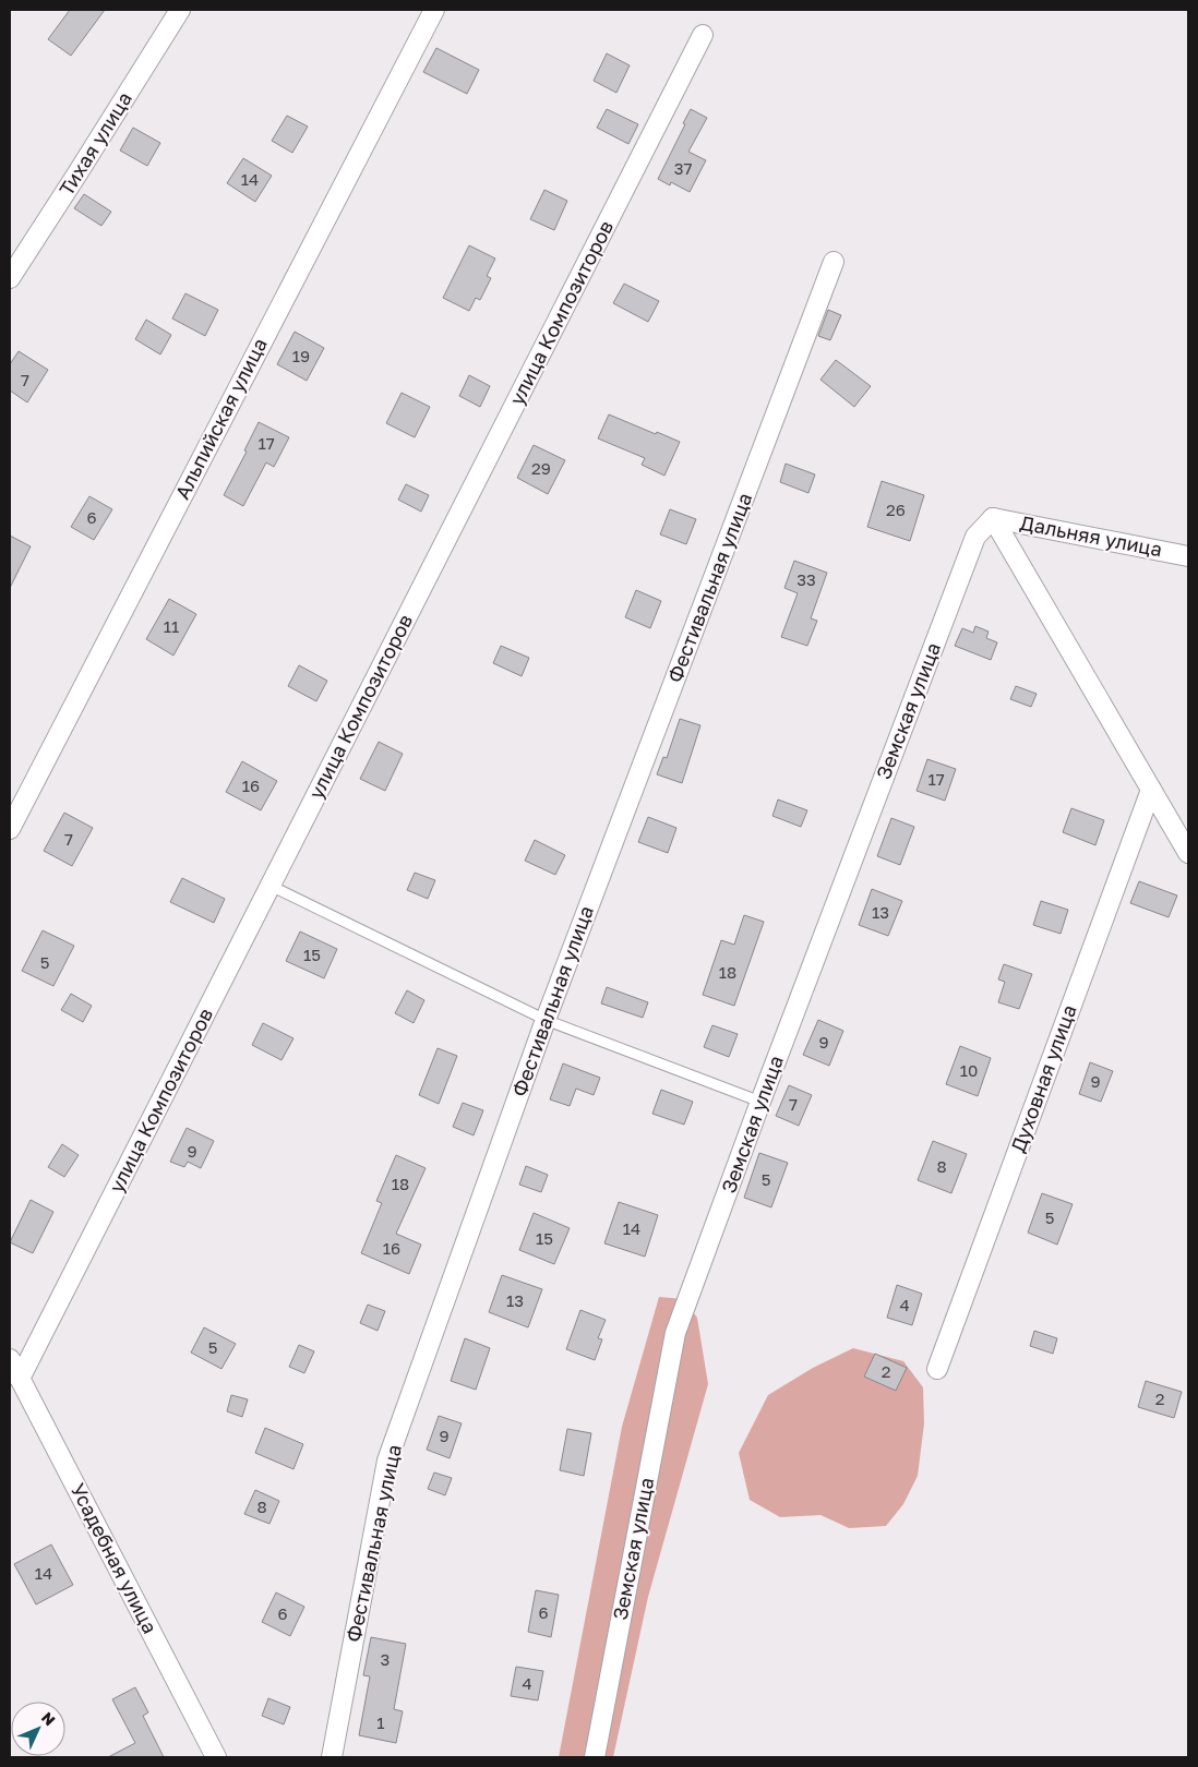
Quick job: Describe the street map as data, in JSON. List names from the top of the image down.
{
  "streets": {
    "street": [
      "Тихая улица",
      "улица Композиторов",
      "Альпийская улица",
      "Дальняя улица",
      "Фестивальная улица",
      "Земская улица",
      "Духовная улица",
      "Усадебная улица"
    ]
  },
  "crossings": [
    ["улица Композиторов", "Усадебная улица"],
    ["Дальняя улица", "Земская улица"]
  ],
  "house_numbers": [
    "37",
    "14",
    "19",
    "7",
    "17",
    "29",
    "26",
    "6",
    "33",
    "11",
    "17",
    "16",
    "7",
    "13",
    "15",
    "5",
    "18",
    "9",
    "10",
    "9",
    "7",
    "9",
    "8",
    "5",
    "18",
    "5",
    "14",
    "15",
    "16",
    "13",
    "4",
    "5",
    "2",
    "2",
    "9",
    "8",
    "14",
    "6",
    "6",
    "3",
    "4",
    "1"
  ],
  "north": "top right"
}
